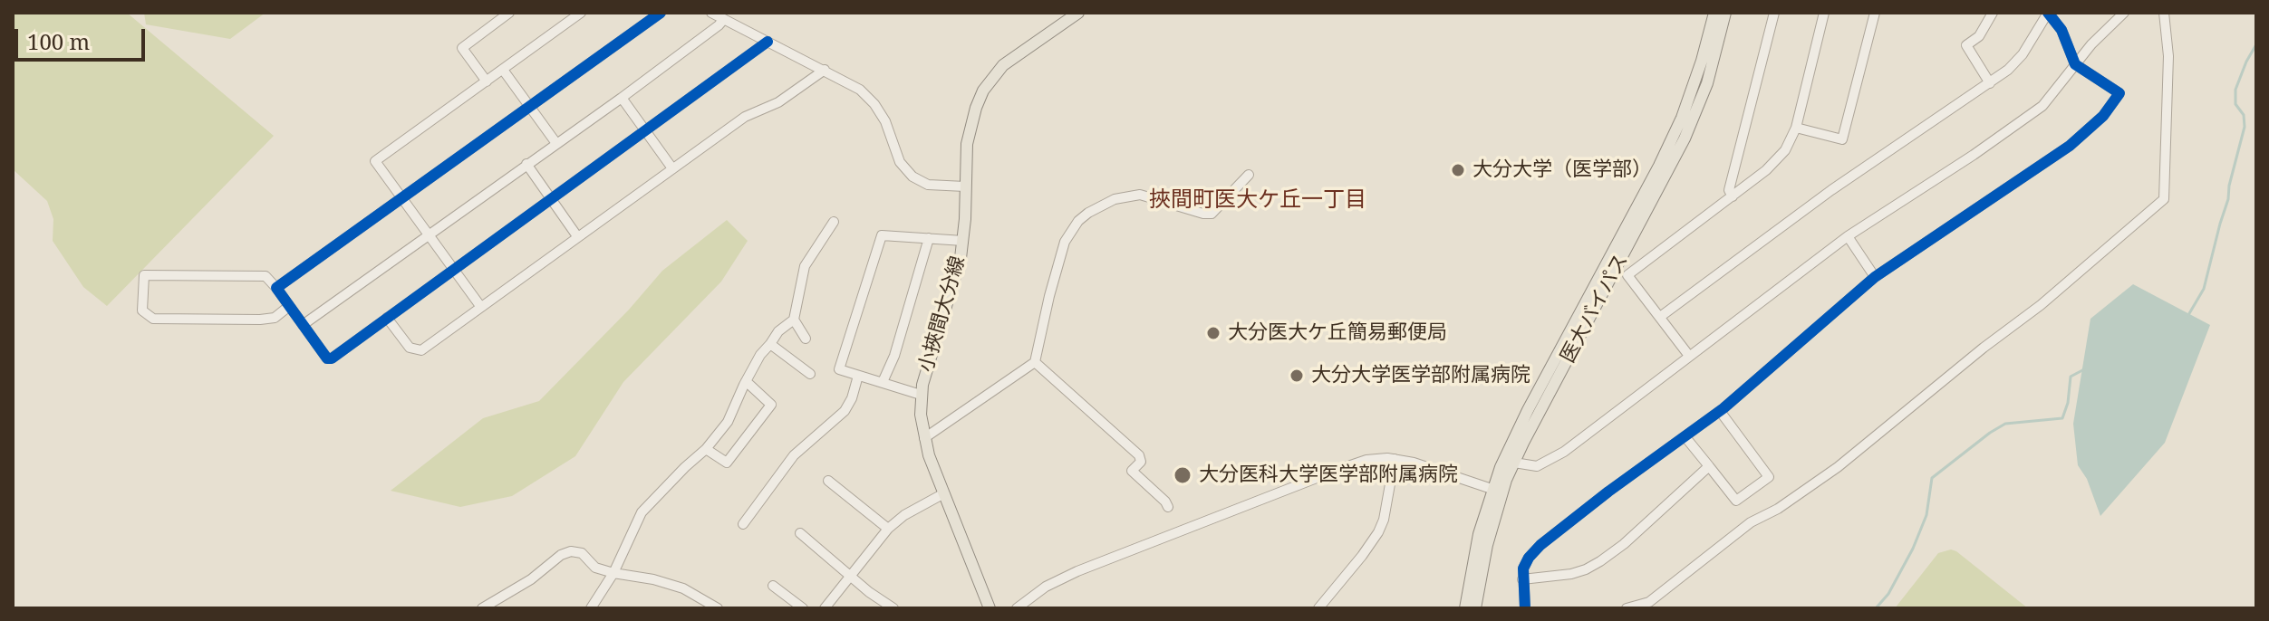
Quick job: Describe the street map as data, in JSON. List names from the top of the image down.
{
  "streets": {
    "main road": ["医大バイパス", "小挾間大分線"]
  },
  "districts": ["挾間町医大ケ丘一丁目"],
  "places": [
    "大分大学（医学部）",
    "大分医大ケ丘簡易郵便局",
    "大分大学医学部附属病院",
    "大分医科大学医学部附属病院"
  ],
  "scale_bar": "100 m"
}
